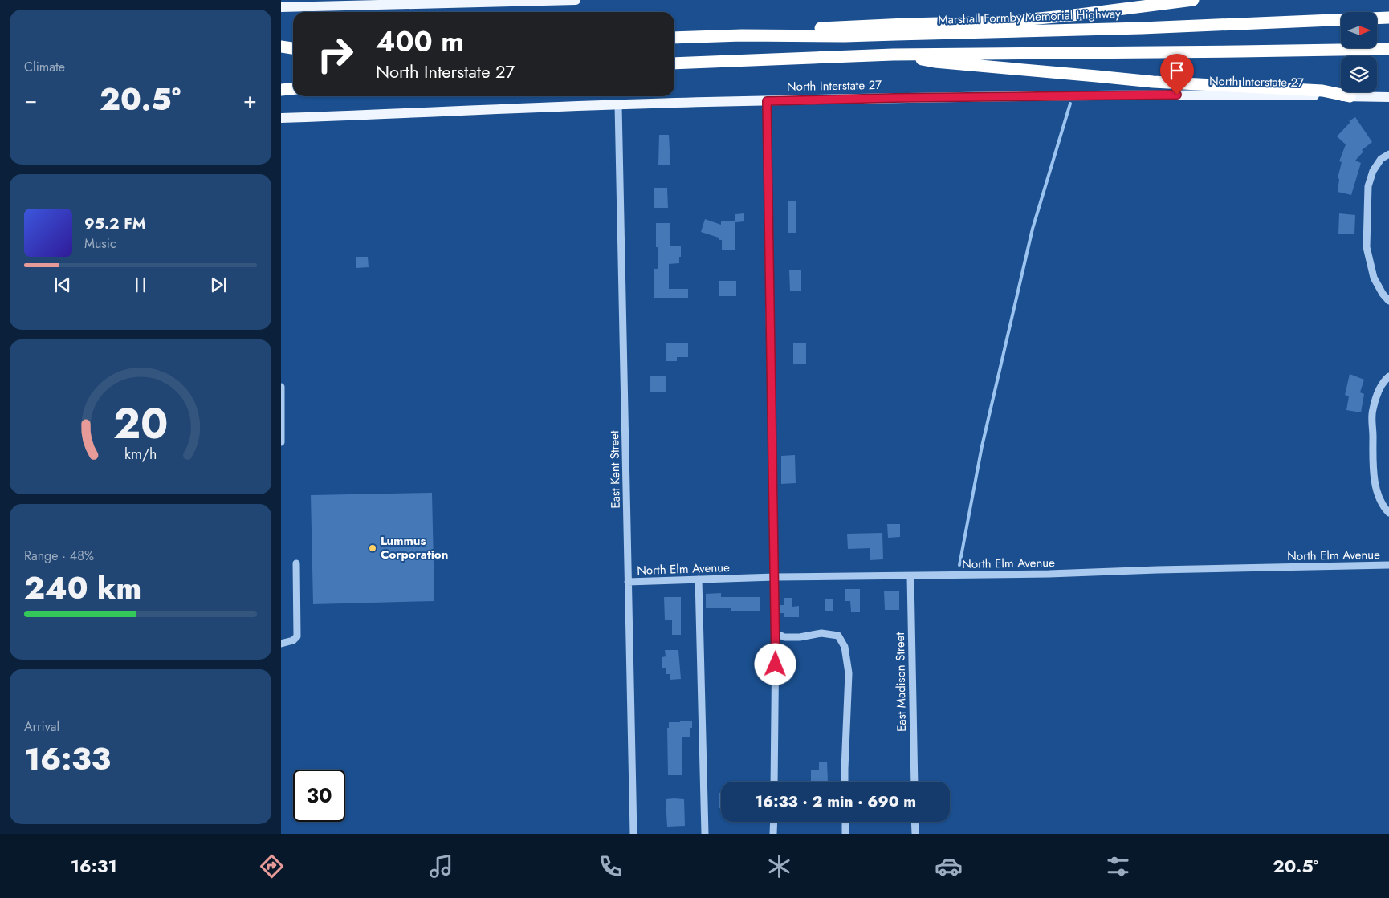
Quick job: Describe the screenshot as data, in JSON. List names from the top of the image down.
{
  "streets": {
    "highway": ["Marshall Formby Memorial Highway"],
    "main road": ["North Interstate 27"],
    "street": ["East Kent Street", "North Elm Avenue", "East Madison Street"]
  },
  "crossings": [
    ["North Interstate 27", "East Kent Street"],
    ["East Kent Street", "North Elm Avenue"],
    ["North Elm Avenue", "East Madison Street"]
  ],
  "places": ["Lummus Corporation"],
  "north": "right",
  "page": {
    "tile": [
      "Climate",
      ["Range · 48%", "240 km"],
      ["Arrival", "16:33"]
    ],
    "turn": ["400 m", "North Interstate 27"],
    "heat": ["−", "20.5°", "+"],
    "song": ["95.2 FM", "Music"],
    "limit": "30",
    "trip": "16:33 · 2 min · 690 m",
    "tabs": ["16:31", "20.5°"],
    "gauge": ["20", "km/h"]
  }
}
